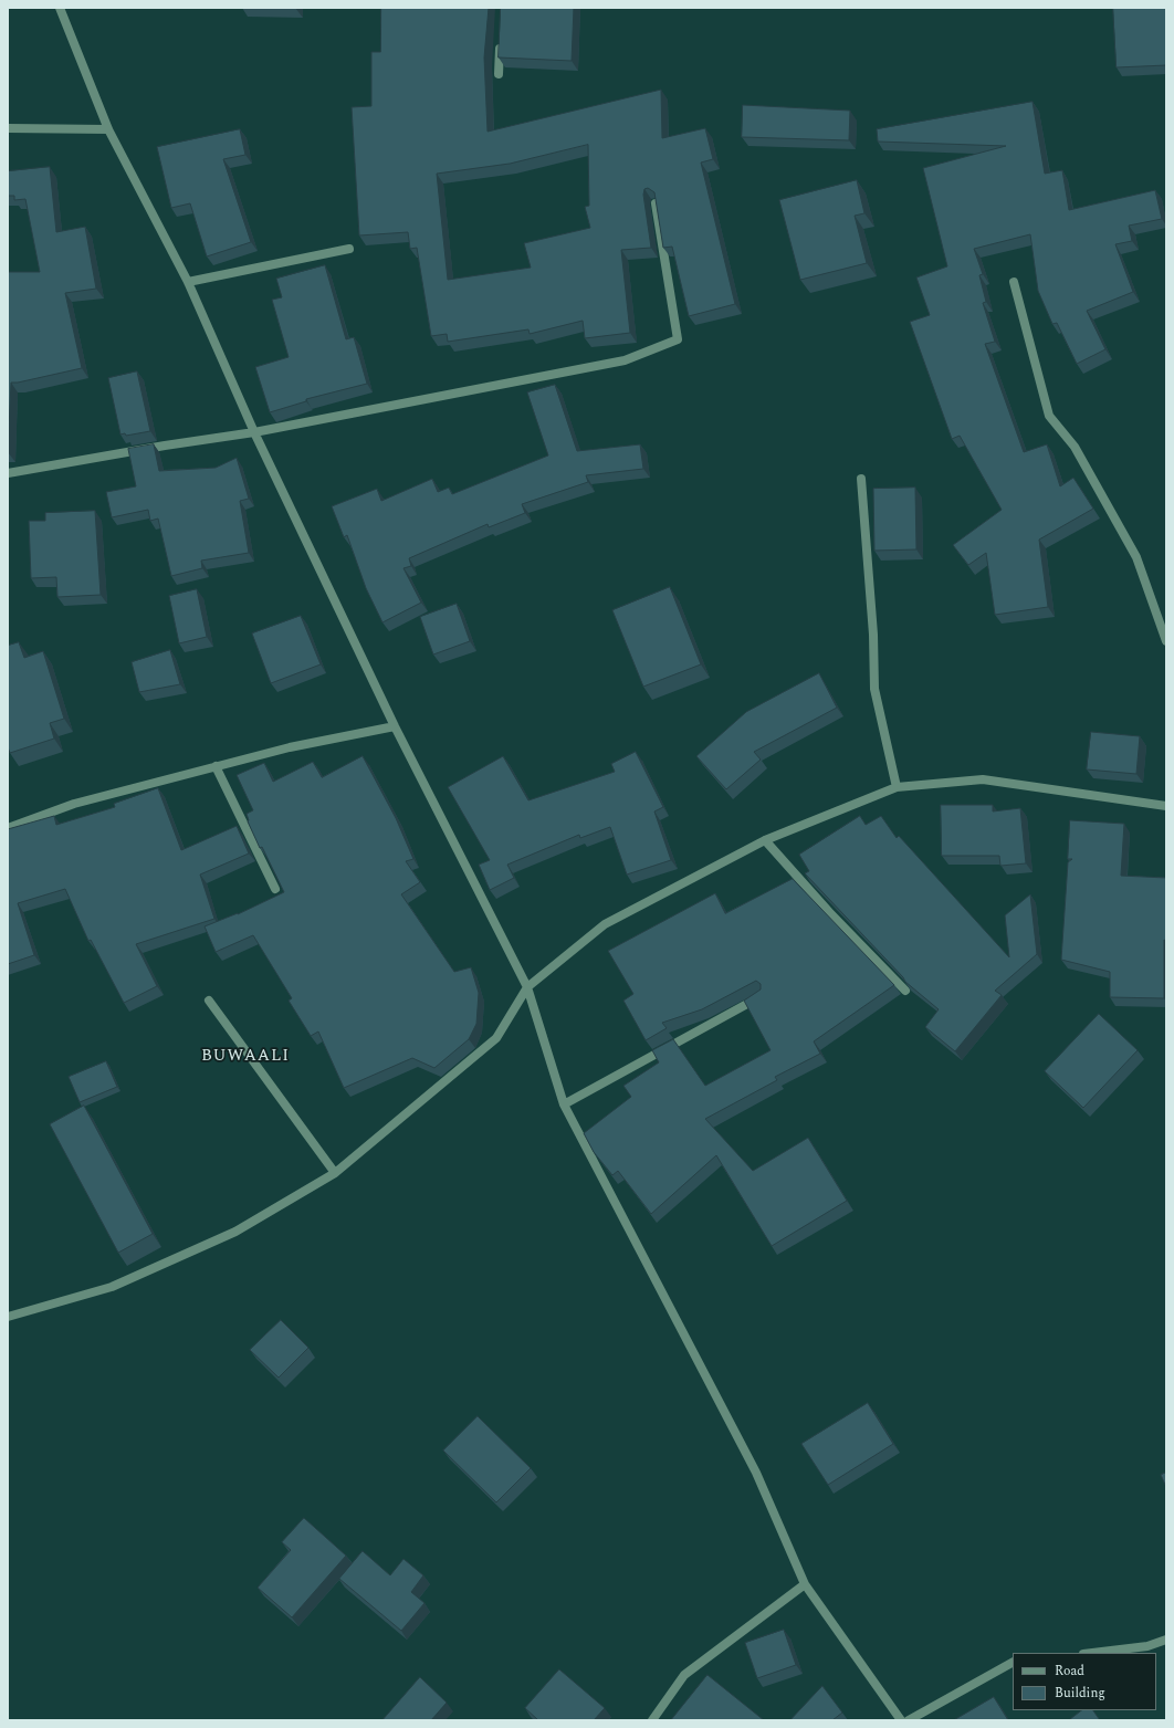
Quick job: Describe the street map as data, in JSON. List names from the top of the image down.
{
  "districts": ["BUWAALI"],
  "legend": ["Road", "Building"]
}
